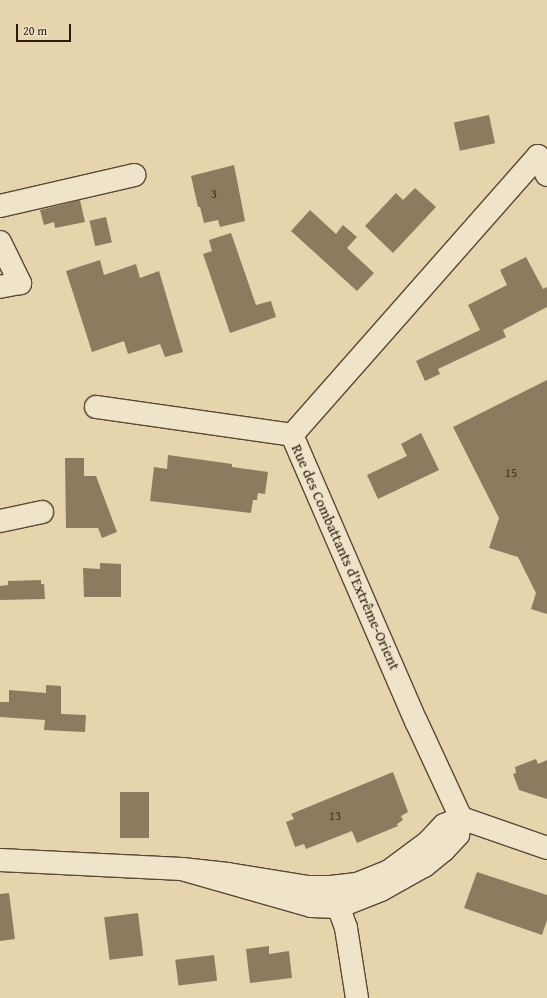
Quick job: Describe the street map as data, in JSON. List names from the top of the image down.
{
  "streets": {
    "street": ["Rue des Combattants d'Extrême-Orient"]
  },
  "house_numbers": ["3", "15", "13"],
  "scale_bar": "20 m"
}
